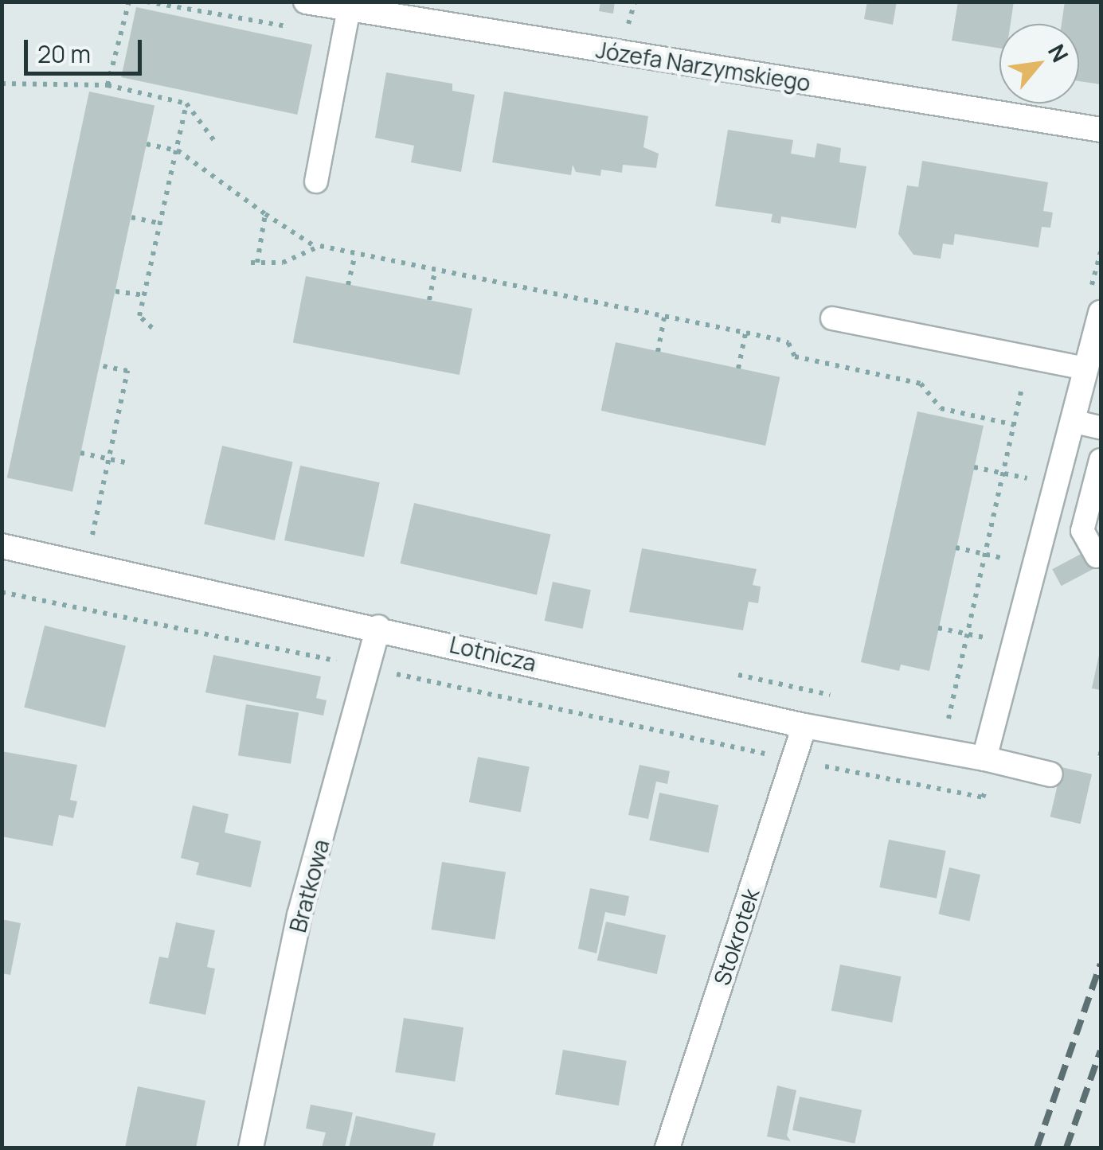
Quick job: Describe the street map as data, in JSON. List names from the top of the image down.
{
  "streets": {
    "street": [
      "Józefa Narzymskiego",
      "Lotnicza",
      "Bratkowa",
      "Stokrotek"
    ]
  },
  "crossings": [
    ["Lotnicza", "Bratkowa"],
    ["Lotnicza", "Stokrotek"]
  ],
  "scale_bar": "20 m",
  "north": "top right"
}
